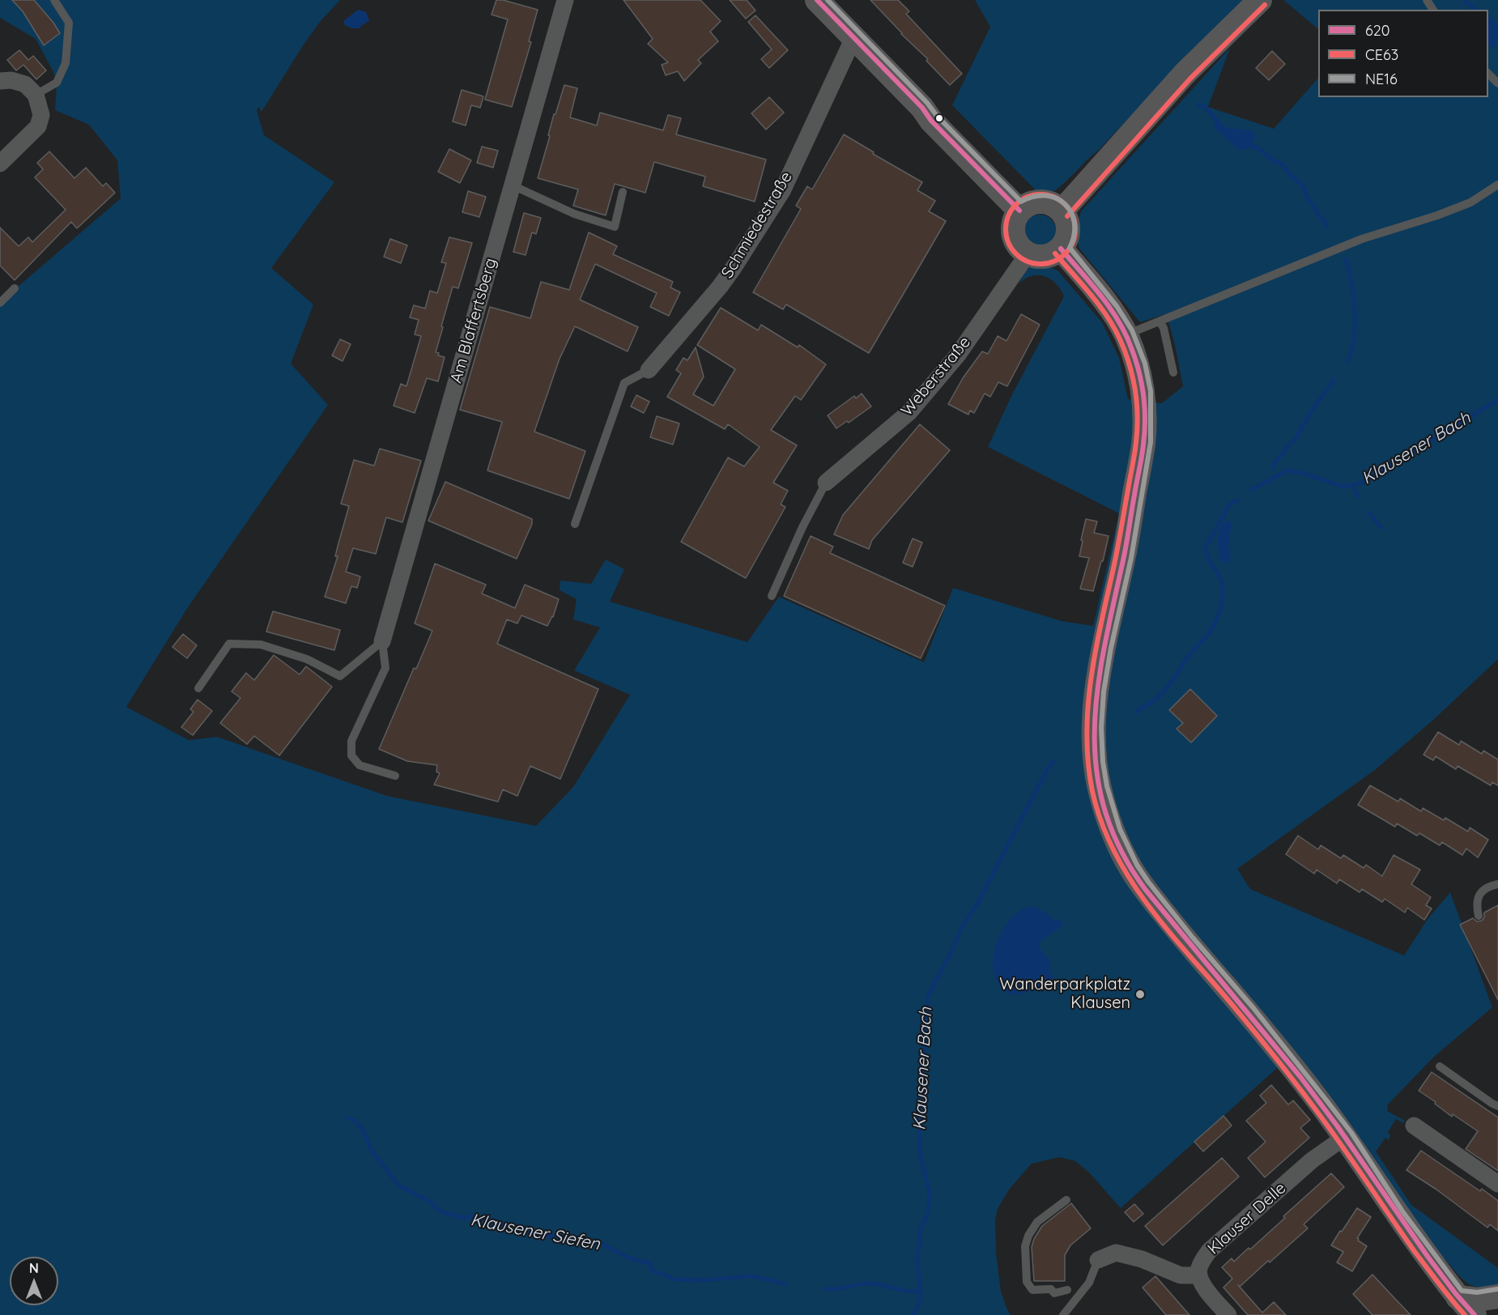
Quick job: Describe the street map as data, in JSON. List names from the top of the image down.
{
  "streets": {
    "street": [
      "Schmiedestraße",
      "Am Blaffertsberg",
      "Weberstraße",
      "Klauser Delle"
    ]
  },
  "water": ["Klausener Bach", "Klausener Siefen"],
  "places": ["Wanderparkplatz Klausen"],
  "lines": ["transit line 620", "transit line NE16", "transit line CE63"],
  "legend": ["620", "CE63", "NE16"],
  "north": "top"
}
